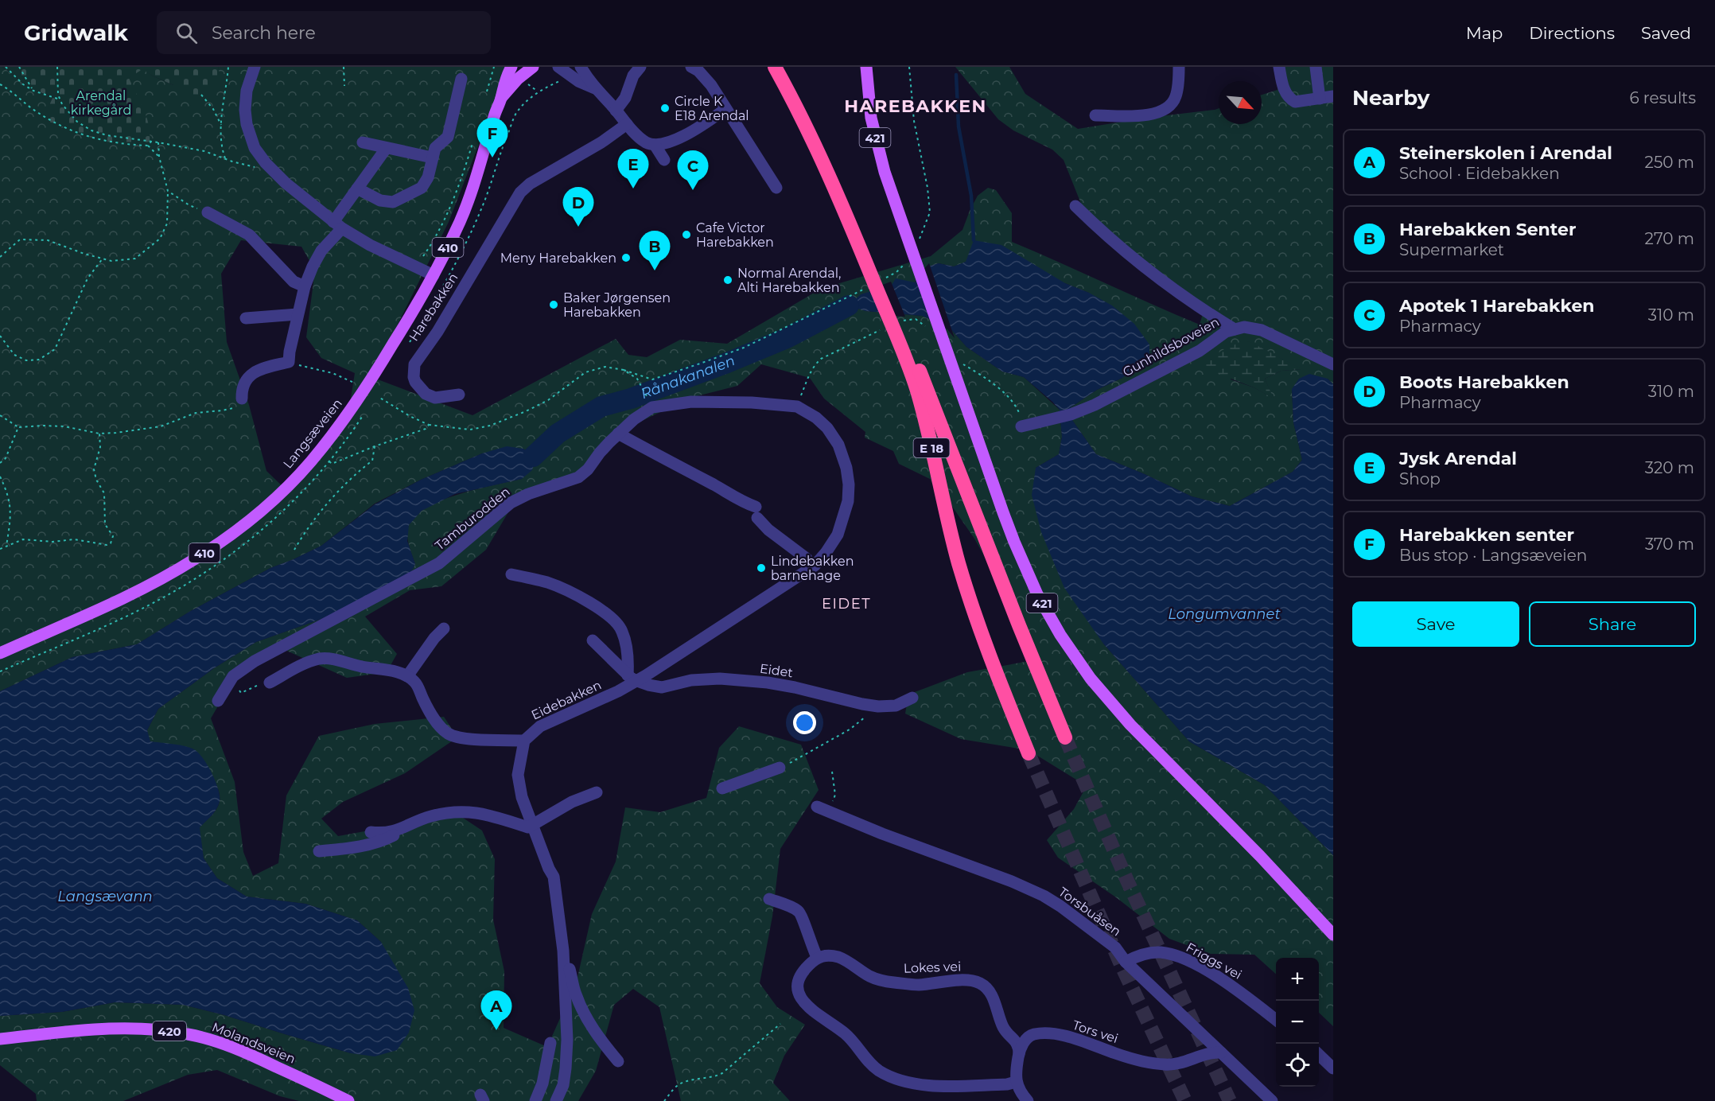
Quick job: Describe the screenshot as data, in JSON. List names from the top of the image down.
{
  "streets": {
    "highway": ["E 18"],
    "main road": [
      "421",
      "410",
      "Langsæveien",
      "420",
      "Molandsveien"
    ],
    "street": [
      "Harebakken",
      "Gunhildsboveien",
      "Tamburodden",
      "Eidet",
      "Eidebakken",
      "Torsbuåsen",
      "Friggs vei",
      "Lokes vei",
      "Tors vei"
    ]
  },
  "crossings": [
    ["Tamburodden", "Eidebakken"],
    ["Eidet", "Eidebakken"],
    ["Torsbuåsen", "Friggs vei"],
    ["Torsbuåsen", "Tors vei"],
    ["Lokes vei", "Tors vei"]
  ],
  "districts": ["HAREBAKKEN", "EIDET"],
  "water": ["Rånakanalen", "Longumvannet", "Langsævann"],
  "parks": ["Arendal kirkegård"],
  "places": [
    "Circle K E18 Arendal",
    "Cafe Victor Harebakken",
    "Meny Harebakken",
    "Normal Arendal, Alti Harebakken",
    "Baker Jørgensen Harebakken",
    "Lindebakken barnehage"
  ],
  "north": "bottom right",
  "page": {
    "header": "Gridwalk",
    "search": "Search here",
    "nav": ["Map", "Directions", "Saved"],
    "heading": ["Nearby", "6 results"],
    "pins": [
      "F",
      "E",
      "C",
      "D",
      "B",
      "A"
    ],
    "list": [
      {
        "mark": "A",
        "name": "Steinerskolen i Arendal",
        "note": "School · Eidebakken",
        "value": "250 m"
      },
      {
        "mark": "B",
        "name": "Harebakken Senter",
        "note": "Supermarket",
        "value": "270 m"
      },
      {
        "mark": "C",
        "name": "Apotek 1 Harebakken",
        "note": "Pharmacy",
        "value": "310 m"
      },
      {
        "mark": "D",
        "name": "Boots Harebakken",
        "note": "Pharmacy",
        "value": "310 m"
      },
      {
        "mark": "E",
        "name": "Jysk Arendal",
        "note": "Shop",
        "value": "320 m"
      },
      {
        "mark": "F",
        "name": "Harebakken senter",
        "note": "Bus stop · Langsæveien",
        "value": "370 m"
      }
    ],
    "buttons": ["Save", "Share"],
    "map_buttons": ["+", "−"]
  }
}
